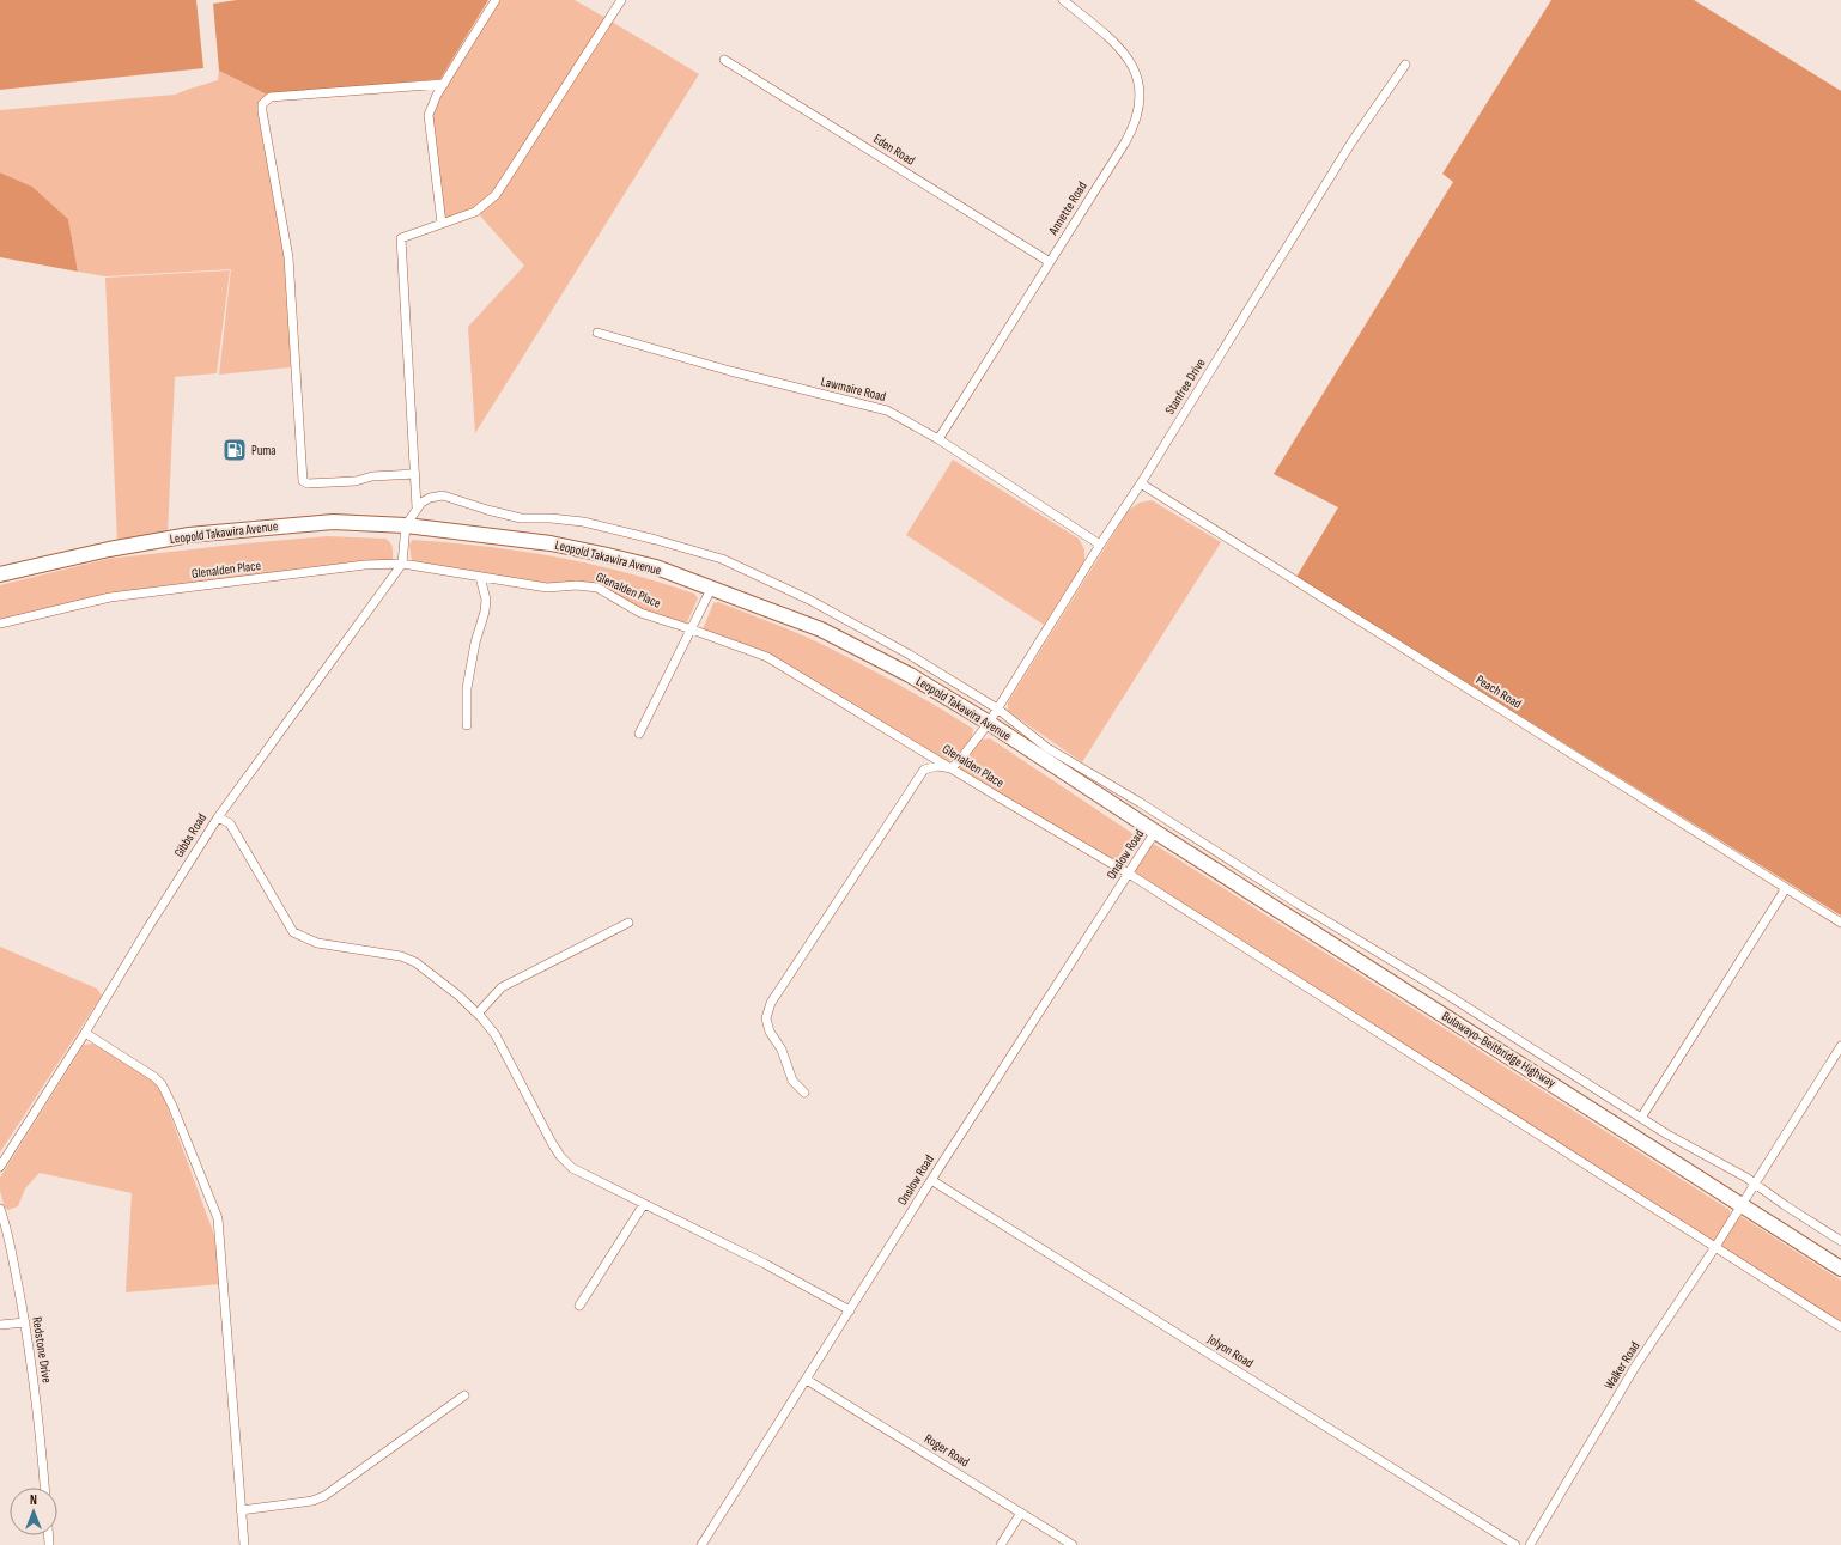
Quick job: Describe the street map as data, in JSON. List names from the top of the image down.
{
  "streets": {
    "highway": ["Leopold Takawira Avenue", "Bulawayo-Beitbridge Highway"],
    "street": [
      "Eden Road",
      "Annette Road",
      "Stanfree Drive",
      "Lawmaire Road",
      "Glenalden Place",
      "Peach Road",
      "Gibbs Road",
      "Onslow Road",
      "Redstone Drive",
      "Jolyon Road",
      "Walker Road",
      "Roger Road"
    ]
  },
  "crossings": [
    ["Eden Road", "Annette Road"],
    ["Annette Road", "Lawmaire Road"],
    ["Stanfree Drive", "Lawmaire Road"],
    ["Stanfree Drive", "Leopold Takawira Avenue"],
    ["Stanfree Drive", "Glenalden Place"],
    ["Stanfree Drive", "Peach Road"],
    ["Leopold Takawira Avenue", "Onslow Road"],
    ["Leopold Takawira Avenue", "Bulawayo-Beitbridge Highway"],
    ["Glenalden Place", "Gibbs Road"],
    ["Glenalden Place", "Onslow Road"],
    ["Glenalden Place", "Walker Road"],
    ["Onslow Road", "Bulawayo-Beitbridge Highway"],
    ["Onslow Road", "Jolyon Road"],
    ["Onslow Road", "Roger Road"],
    ["Bulawayo-Beitbridge Highway", "Walker Road"]
  ],
  "places": {
    "fuel station": ["Puma"]
  },
  "north": "top"
}
